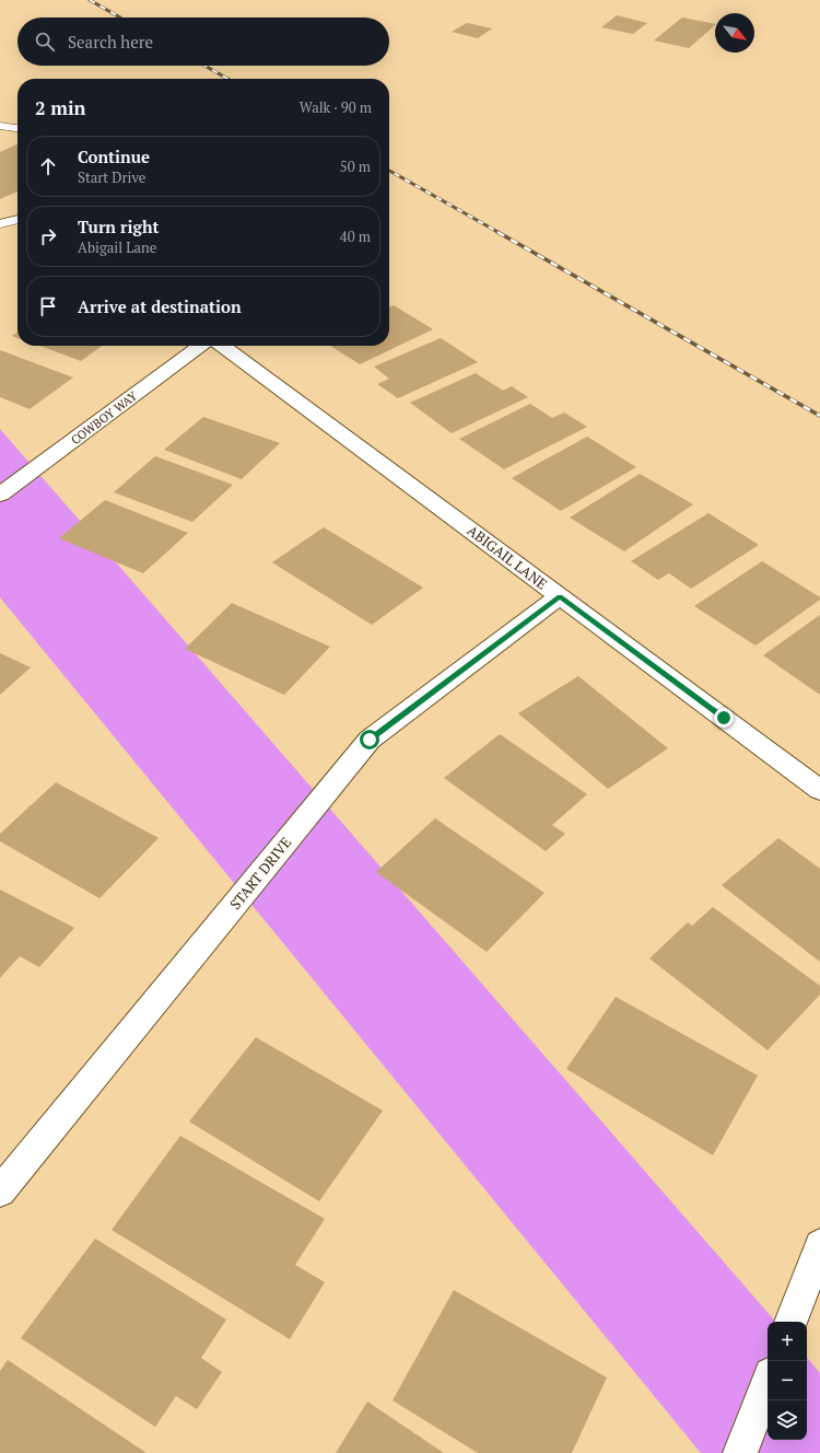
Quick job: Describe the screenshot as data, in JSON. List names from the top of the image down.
{
  "streets": {
    "street": ["COWBOY WAY", "ABIGAIL LANE", "START DRIVE"]
  },
  "crossings": [
    ["ABIGAIL LANE", "START DRIVE"]
  ],
  "north": "bottom right",
  "page": {
    "search": "Search here",
    "heading": ["2 min", "Walk · 90 m"],
    "list": [
      ["Continue", "Start Drive", "50 m"],
      ["Turn right", "Abigail Lane", "40 m"],
      "Arrive at destination"
    ],
    "map_buttons": ["+", "−"]
  }
}
